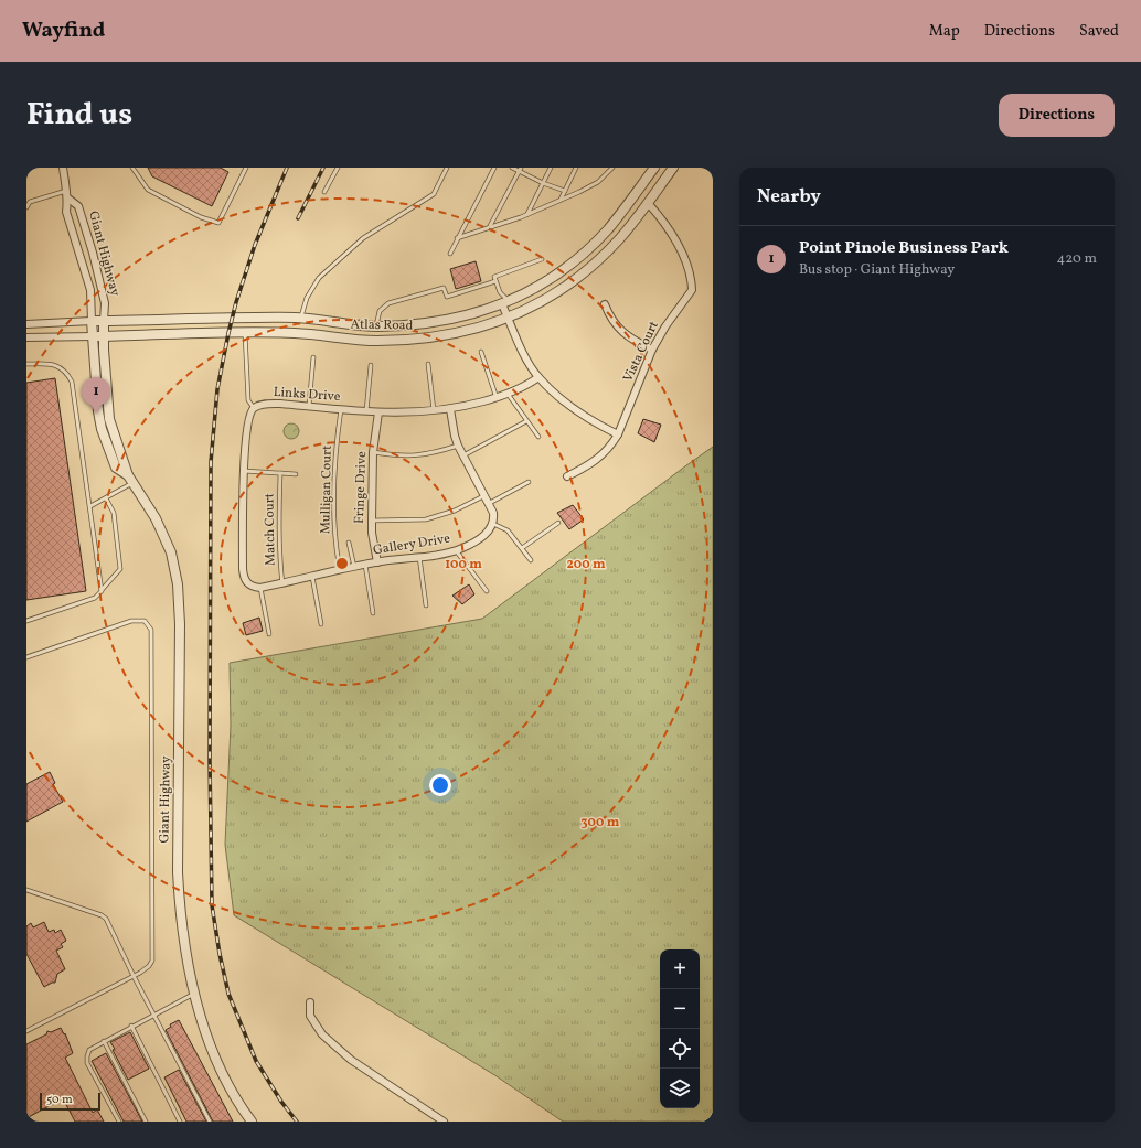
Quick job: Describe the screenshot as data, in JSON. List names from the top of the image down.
{
  "streets": {
    "street": [
      "Giant Highway",
      "Atlas Road",
      "Vista Court",
      "Links Drive",
      "Fringe Drive",
      "Gallery Drive"
    ],
    "lane": ["Mulligan Court", "Match Court"]
  },
  "crossings": [
    ["Giant Highway", "Atlas Road"],
    ["Atlas Road", "Vista Court"],
    ["Links Drive", "Fringe Drive"],
    ["Links Drive", "Mulligan Court"],
    ["Fringe Drive", "Gallery Drive"],
    ["Mulligan Court", "Gallery Drive"],
    ["Match Court", "Gallery Drive"]
  ],
  "scale_bar": "50 m",
  "page": {
    "header": "Wayfind",
    "nav": ["Map", "Directions", "Saved"],
    "title": "Find us",
    "buttons": "Directions",
    "heading": "Nearby",
    "list": [
      {
        "mark": "1",
        "name": "Point Pinole Business Park",
        "note": "Bus stop · Giant Highway",
        "value": "420 m"
      }
    ],
    "pins": "1",
    "map_buttons": ["+", "−"],
    "scale": "50 m"
  },
  "rings": ["100 m", "200 m", "300 m"]
}
